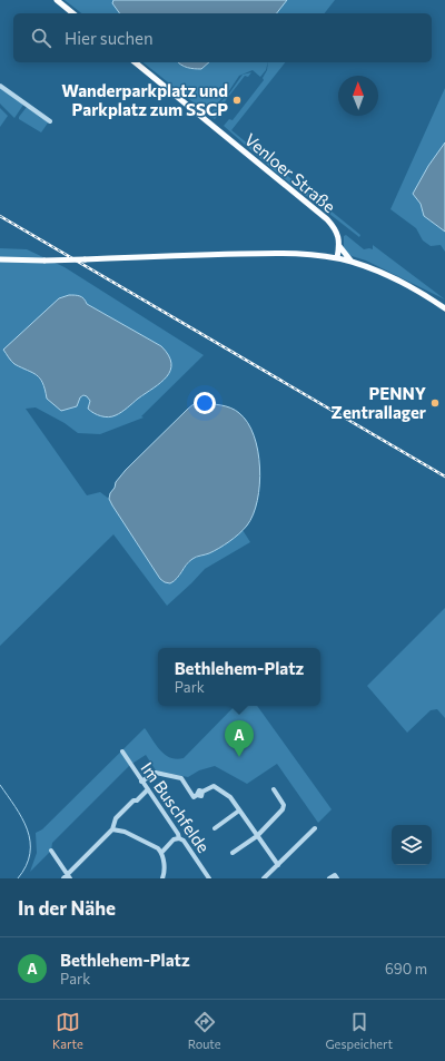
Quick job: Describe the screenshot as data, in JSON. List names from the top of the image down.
{
  "streets": {
    "main road": ["Venloer Straße"],
    "street": ["Im Buschfelde"]
  },
  "places": ["Wanderparkplatz und Parkplatz zum SSCP", "PENNY Zentrallager"],
  "north": "top",
  "page": {
    "search": "Hier suchen",
    "popup": ["Bethlehem-Platz", "Park"],
    "pins": "A",
    "heading": "In der Nähe",
    "list": [
      {
        "mark": "A",
        "name": "Bethlehem-Platz",
        "note": "Park",
        "value": "690 m"
      }
    ],
    "nav": ["Karte", "Route", "Gespeichert"]
  }
}
